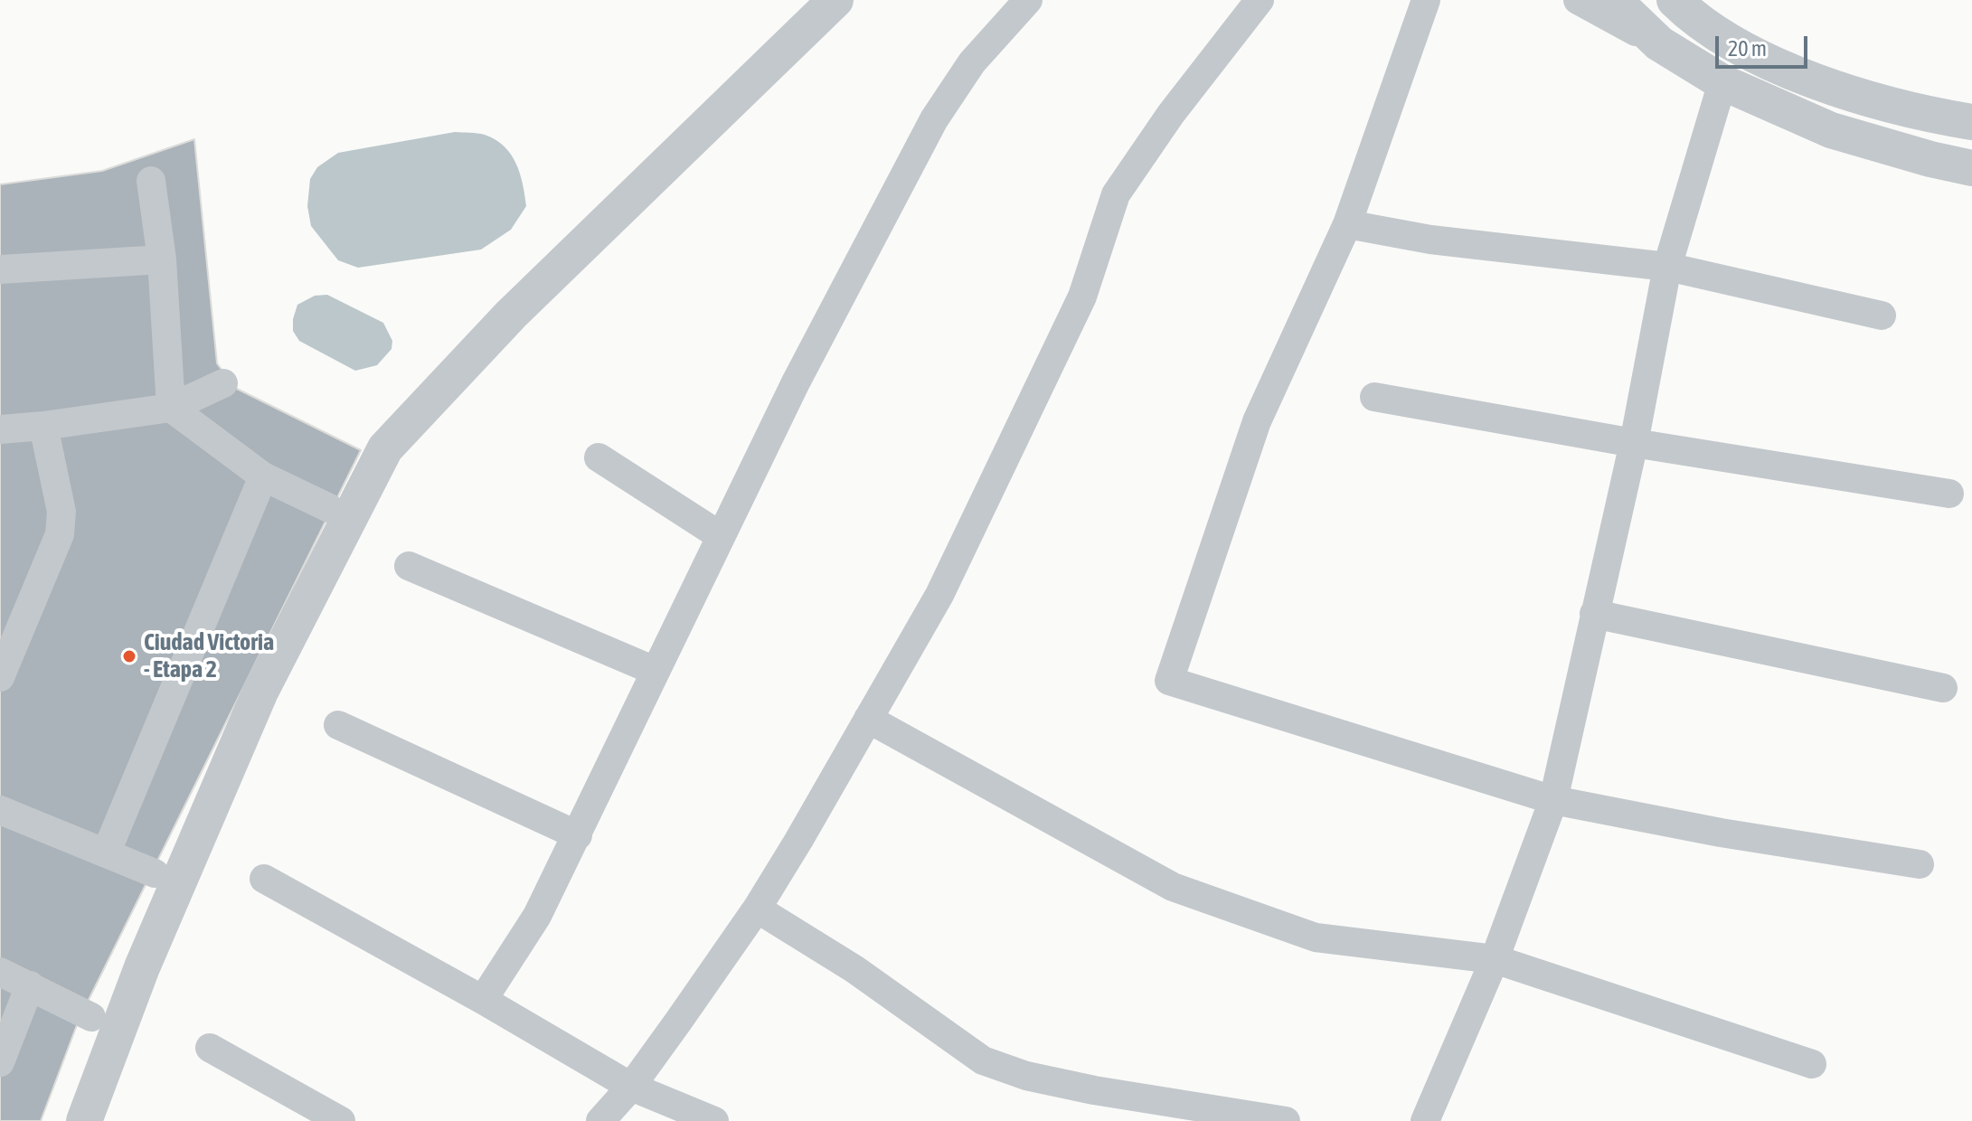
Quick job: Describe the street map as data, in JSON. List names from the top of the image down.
{
  "places": ["Ciudad Victoria - Etapa 2"],
  "scale_bar": "20 m"
}
